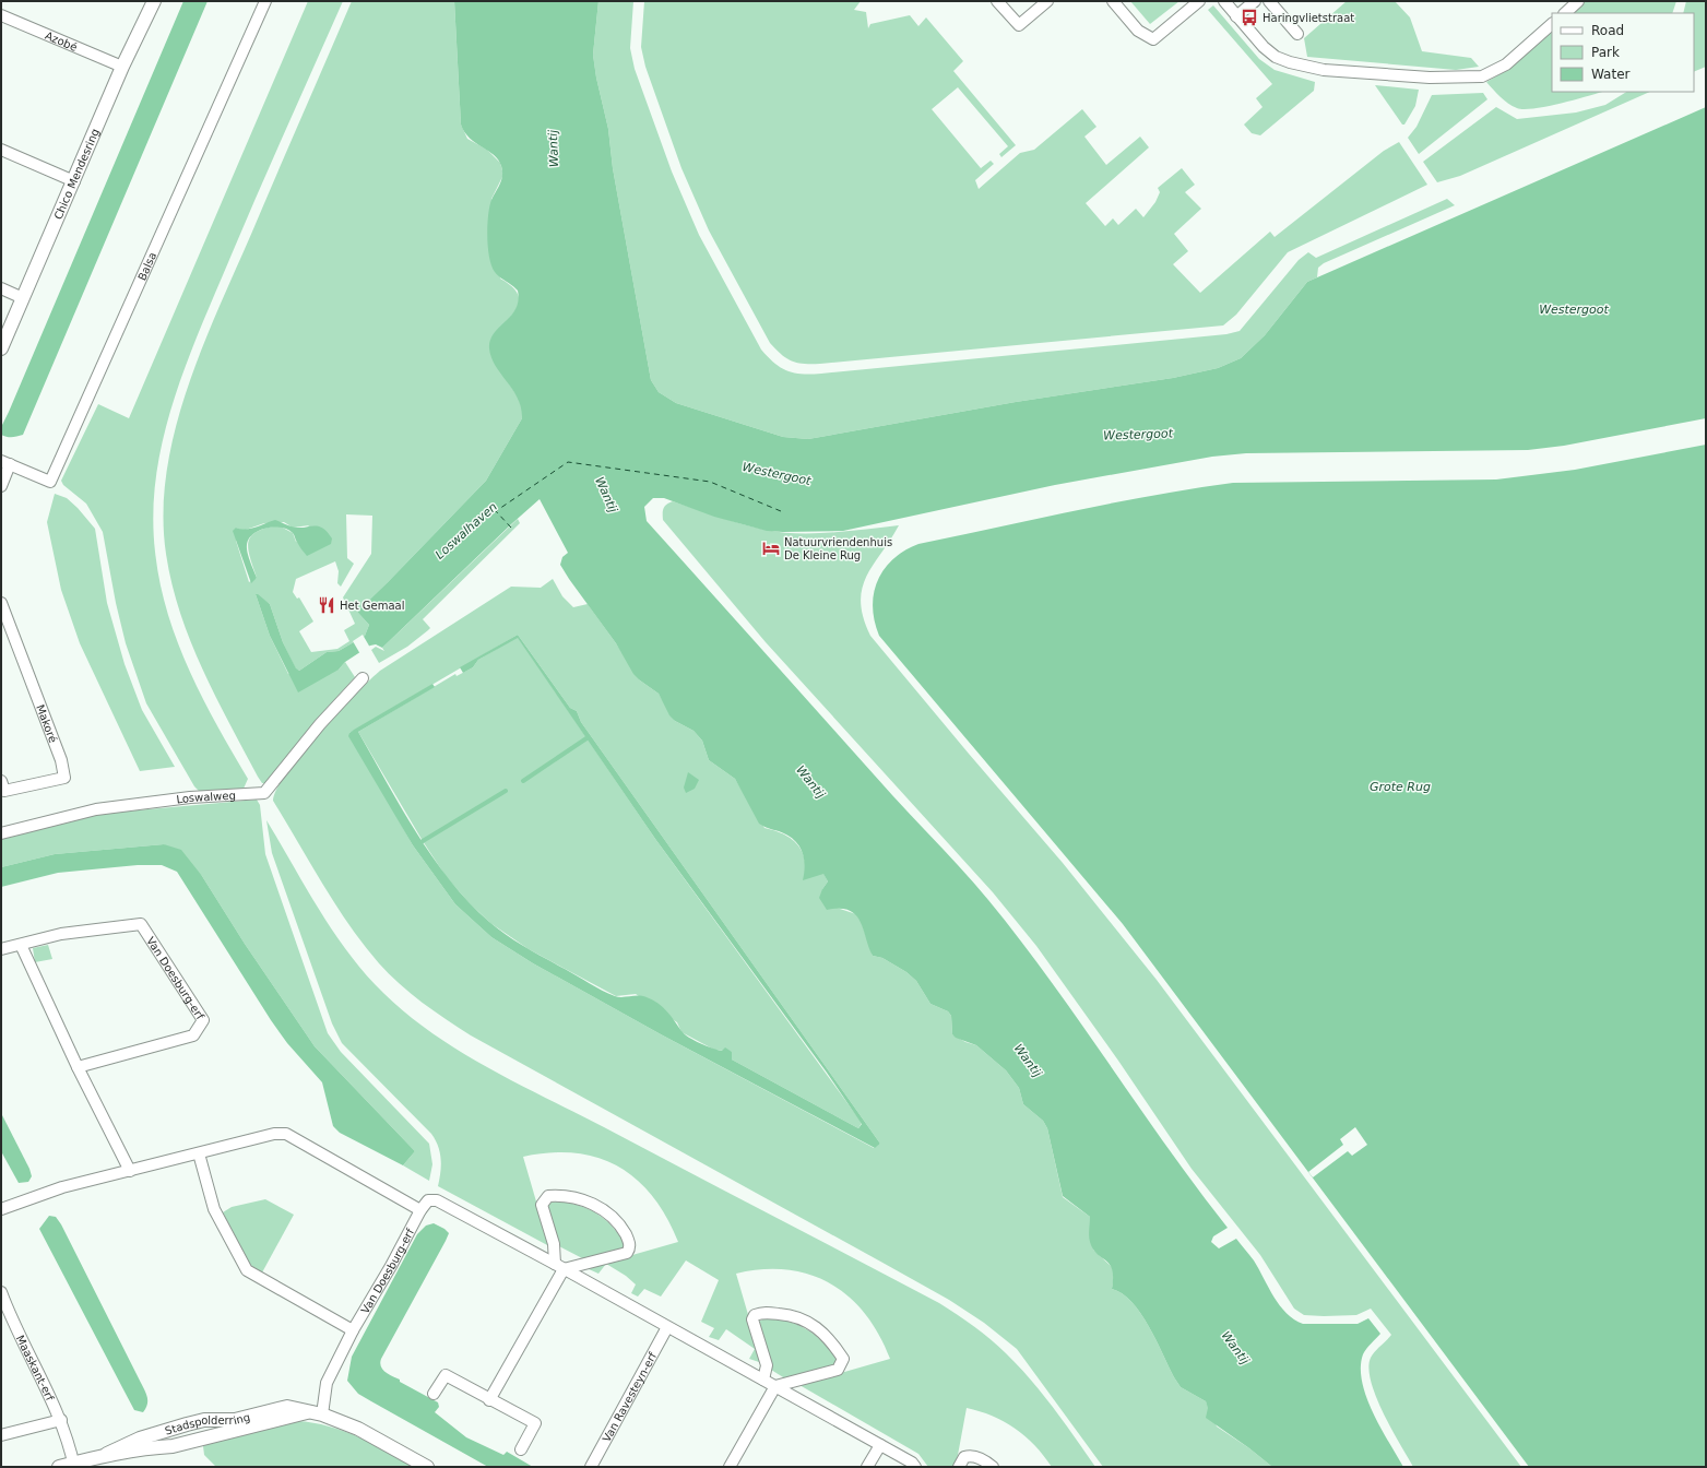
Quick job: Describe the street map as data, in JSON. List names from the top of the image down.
{
  "streets": {
    "street": [
      "Azobé",
      "Chico Mendesring",
      "Balsa",
      "Makoré",
      "Loswalweg",
      "Van Doesburg-erf",
      "Maaskant-erf",
      "Van Ravesteyn-erf",
      "Stadspolderring"
    ]
  },
  "crossings": [
    ["Azobé", "Chico Mendesring"],
    ["Van Doesburg-erf", "Stadspolderring"],
    ["Maaskant-erf", "Stadspolderring"]
  ],
  "water": [
    "Wantij",
    "Westergoot",
    "Loswalhaven",
    "Grote Rug"
  ],
  "places": {
    "bus stop": ["Haringvlietstraat"],
    "hotel": ["Natuurvriendenhuis De Kleine Rug"],
    "restaurant": ["Het Gemaal"]
  },
  "legend": ["Road", "Park", "Water"]
}
